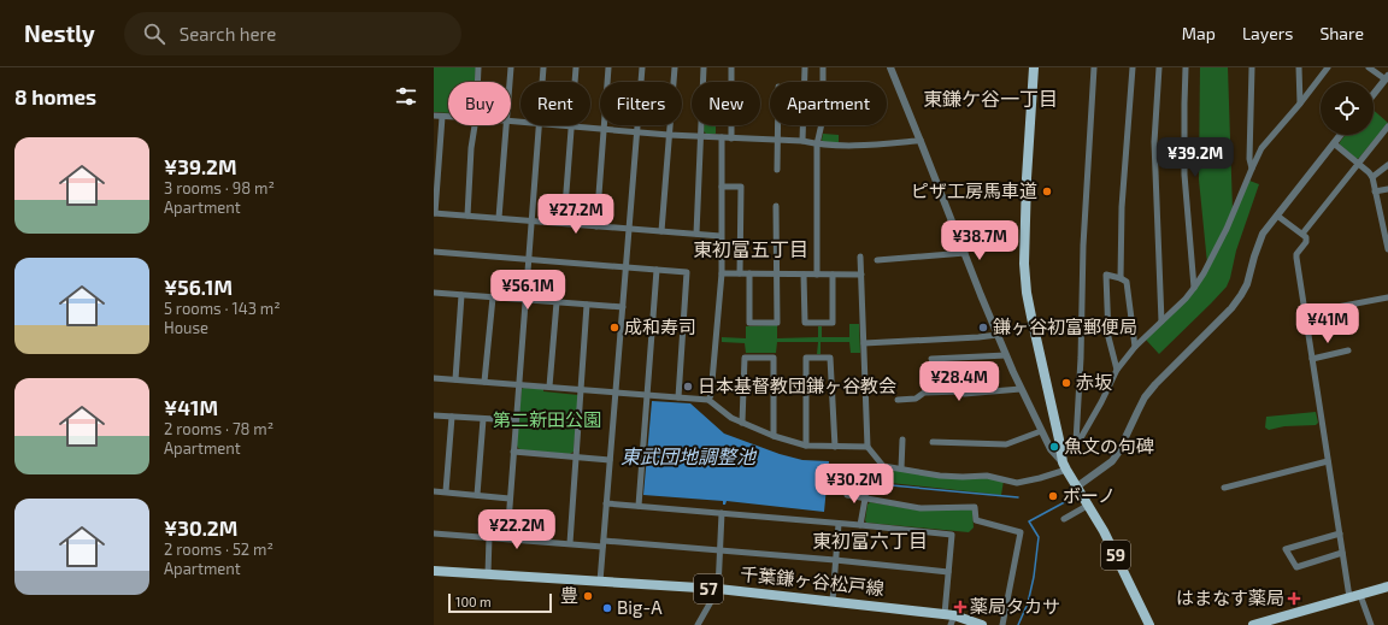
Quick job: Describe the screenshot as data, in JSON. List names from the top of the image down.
{
  "streets": {
    "main road": ["59", "千葉鎌ヶ谷松戸線", "57"]
  },
  "districts": ["東鎌ケ谷一丁目", "東初富五丁目", "東初富六丁目"],
  "water": ["東武団地調整池"],
  "parks": ["第二新田公園"],
  "places": {
    "other": [
      "ピザ工房馬車道",
      "成和寿司",
      "鎌ヶ谷初富郵便局",
      "赤坂",
      "日本基督教団鎌ヶ谷教会",
      "魚文の句碑",
      "ボーノ",
      "豊",
      "Big-A"
    ],
    "health": ["はまなす薬局", "薬局タカサ"]
  },
  "scale_bar": "100 m",
  "page": {
    "header": "Nestly",
    "search": "Search here",
    "nav": ["Map", "Layers", "Share"],
    "heading": "8 homes",
    "chip": [
      "Buy",
      "Rent",
      "Filters",
      "New",
      "Apartment"
    ],
    "list": [
      {
        "name": "¥39.2M",
        "note": "3 rooms · 98 m² · Apartment"
      },
      {
        "name": "¥56.1M",
        "note": "5 rooms · 143 m² · House"
      },
      {
        "name": "¥41M",
        "note": "2 rooms · 78 m² · Apartment"
      },
      {
        "name": "¥30.2M",
        "note": "2 rooms · 52 m² · Apartment"
      }
    ],
    "price": [
      "¥39.2M",
      "¥27.2M",
      "¥38.7M",
      "¥56.1M",
      "¥41M",
      "¥28.4M",
      "¥30.2M",
      "¥22.2M"
    ],
    "scale": "100 m"
  }
}
